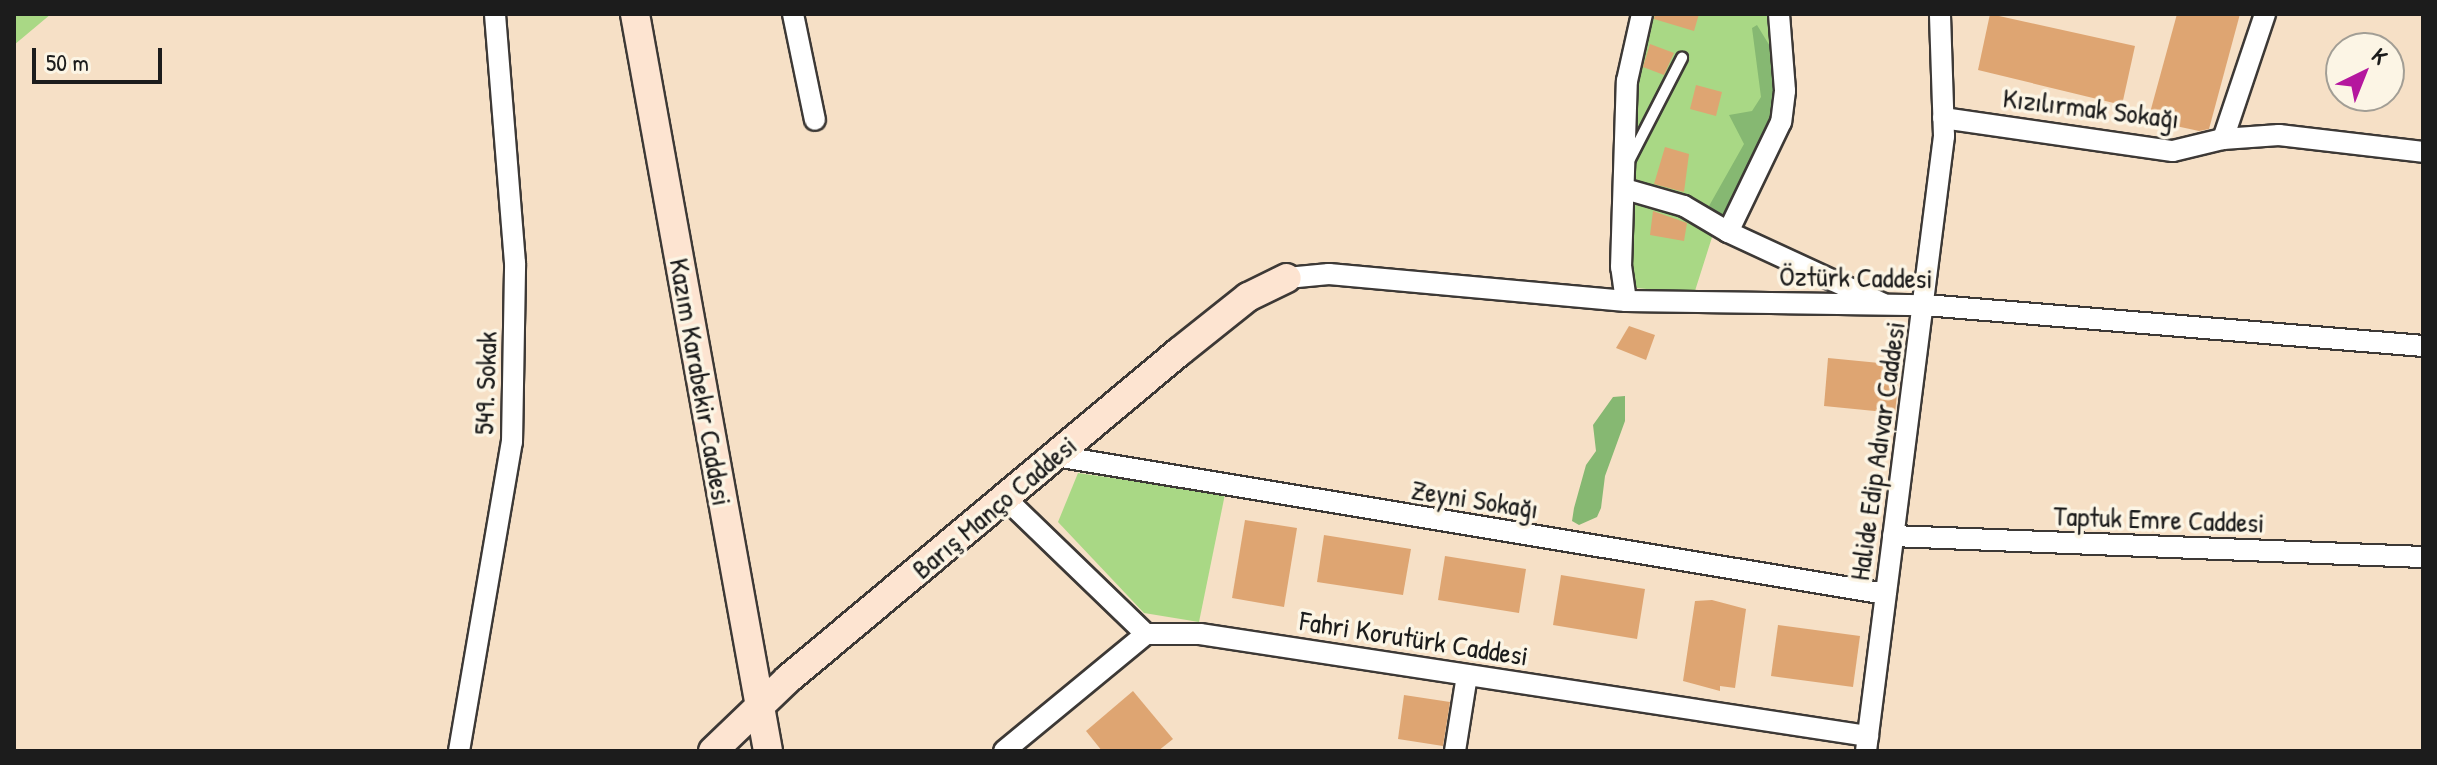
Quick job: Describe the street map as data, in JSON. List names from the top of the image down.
{
  "streets": {
    "street": [
      "Kızılırmak Sokağı",
      "Öztürk Caddesi",
      "Kazım Karabekir Caddesi",
      "549. Sokak",
      "Halide Edip Adıvar Caddesi",
      "Zeyni Sokağı",
      "Barış Manço Caddesi",
      "Taptuk Emre Caddesi",
      "Fahri Korutürk Caddesi"
    ]
  },
  "crossings": [
    ["Kızılırmak Sokağı", "Halide Edip Adıvar Caddesi"],
    ["Öztürk Caddesi", "Halide Edip Adıvar Caddesi"],
    ["Öztürk Caddesi", "Barış Manço Caddesi"],
    ["Kazım Karabekir Caddesi", "Barış Manço Caddesi"],
    ["Halide Edip Adıvar Caddesi", "Zeyni Sokağı"],
    ["Halide Edip Adıvar Caddesi", "Taptuk Emre Caddesi"],
    ["Halide Edip Adıvar Caddesi", "Fahri Korutürk Caddesi"],
    ["Zeyni Sokağı", "Barış Manço Caddesi"]
  ],
  "scale_bar": "50 m",
  "north": "top right"
}
